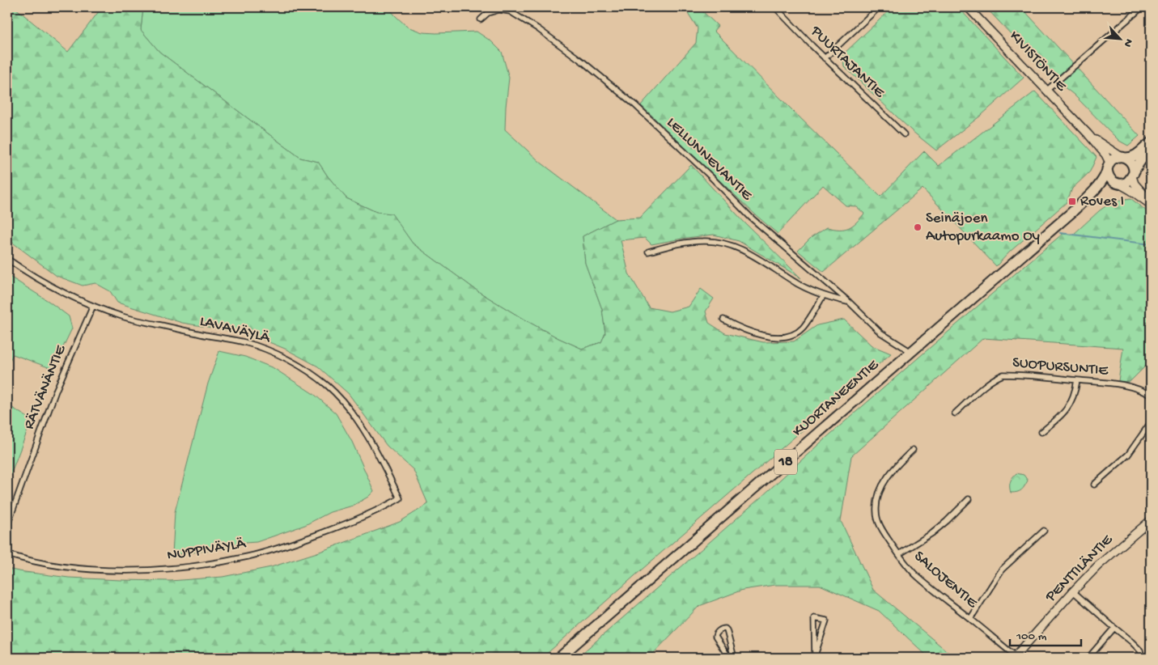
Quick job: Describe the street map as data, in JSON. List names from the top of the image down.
{
  "streets": {
    "highway": ["KUORTANEENTIE", "18"],
    "street": [
      "KIVISTÖNTIE",
      "PUURTAJANTIE",
      "LELLUNNEVANTIE",
      "LAVAVÄYLÄ",
      "SUOPURSUNTIE",
      "RÄTVÄNÄNTIE",
      "NUPPIVÄYLÄ",
      "PENTTILÄNTIE",
      "SALOJENTIE"
    ]
  },
  "crossings": [
    ["KIVISTÖNTIE", "KUORTANEENTIE"],
    ["KIVISTÖNTIE", "18"],
    ["LELLUNNEVANTIE", "KUORTANEENTIE"],
    ["LAVAVÄYLÄ", "RÄTVÄNÄNTIE"],
    ["LAVAVÄYLÄ", "NUPPIVÄYLÄ"],
    ["KUORTANEENTIE", "18"],
    ["PENTTILÄNTIE", "SALOJENTIE"]
  ],
  "places": {
    "transit": ["Roves I"],
    "other": ["Seinäjoen Autopurkaamo Oy"]
  },
  "scale_bar": "100 m",
  "north": "bottom right"
}
